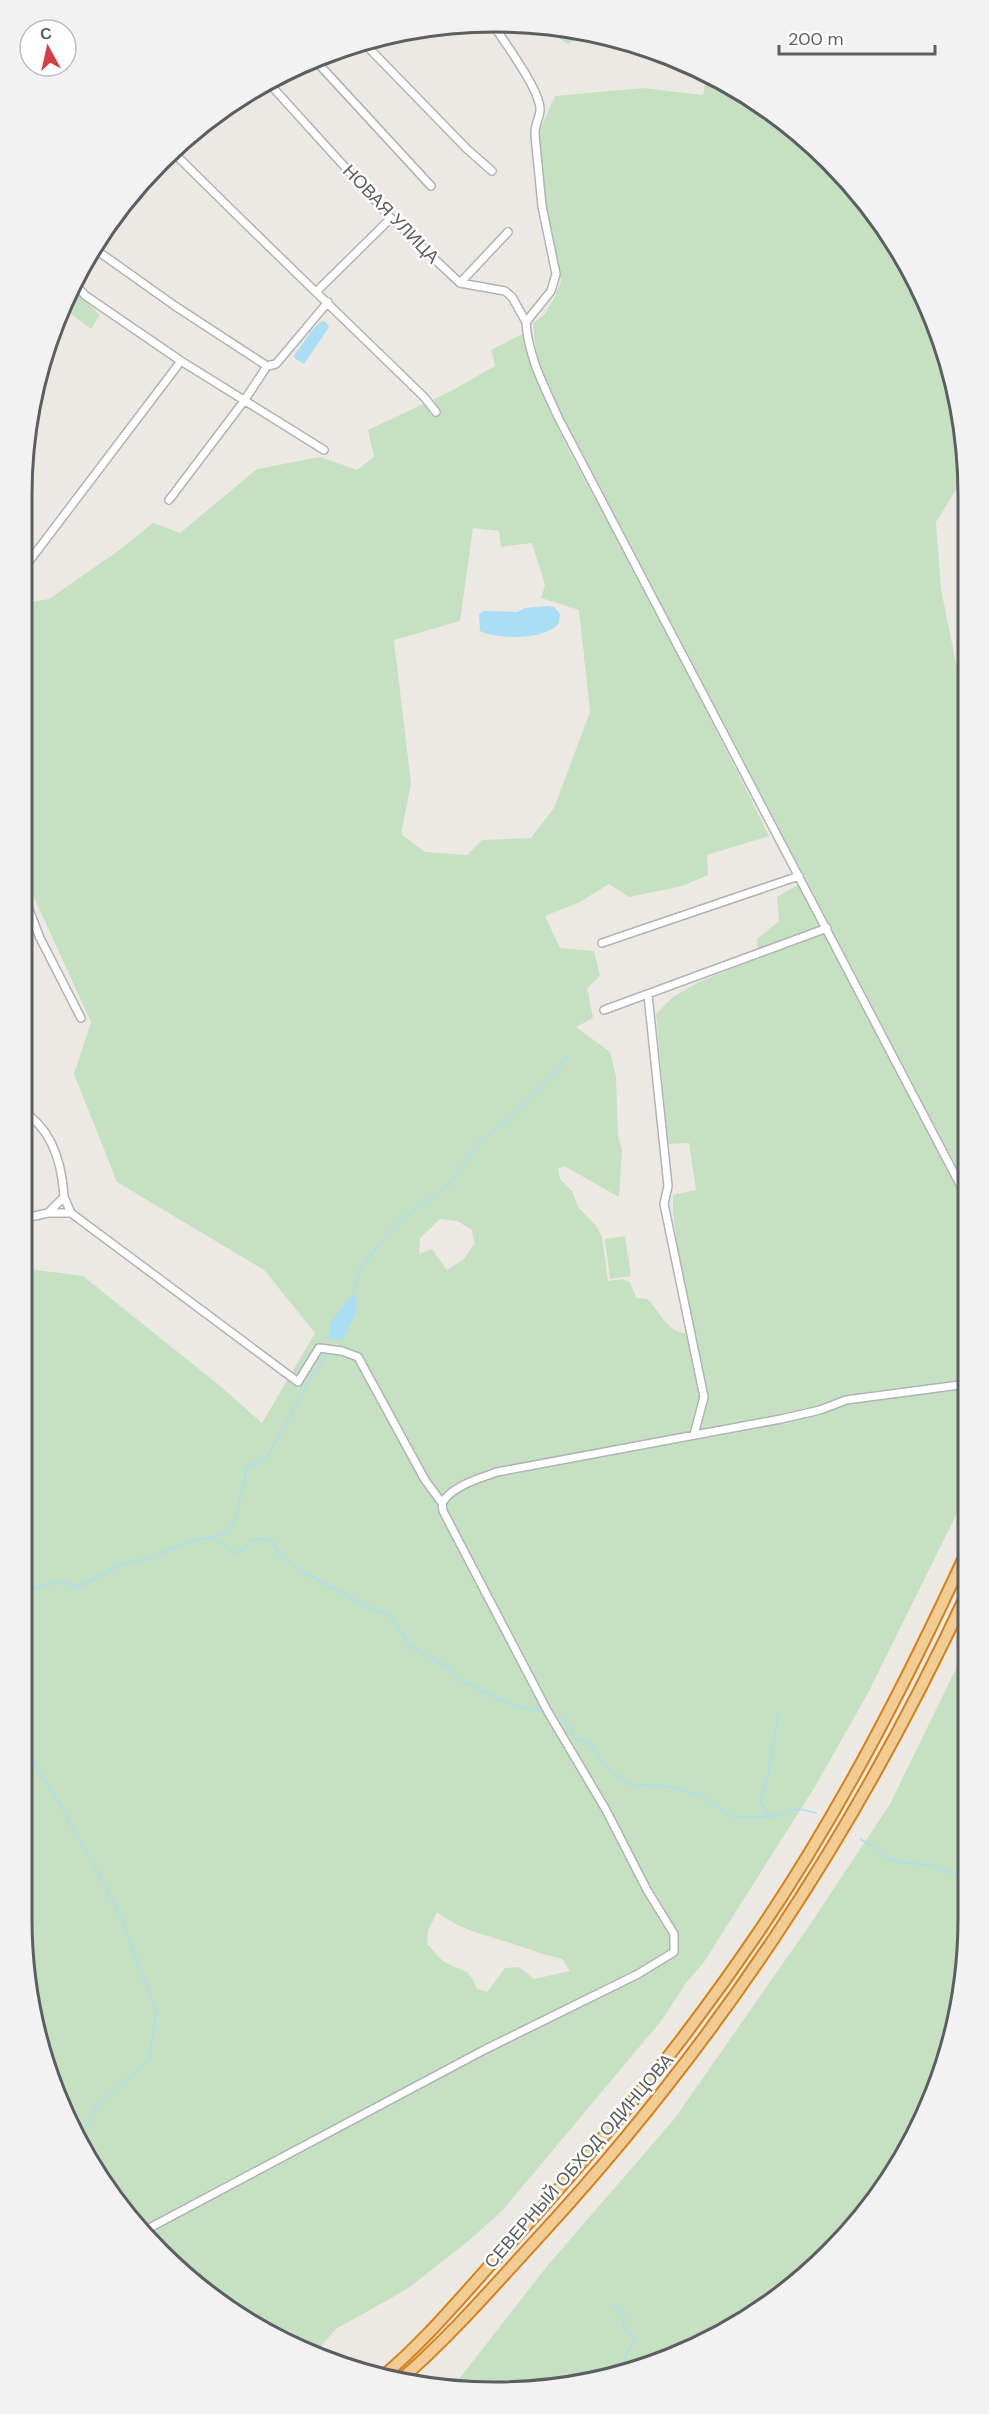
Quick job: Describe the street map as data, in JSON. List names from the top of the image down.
{
  "streets": {
    "highway": ["СЕВЕРНЫЙ ОБХОД ОДИНЦОВА"],
    "street": ["НОВАЯ УЛИЦА"]
  },
  "scale_bar": "200 m",
  "north": "top"
}
